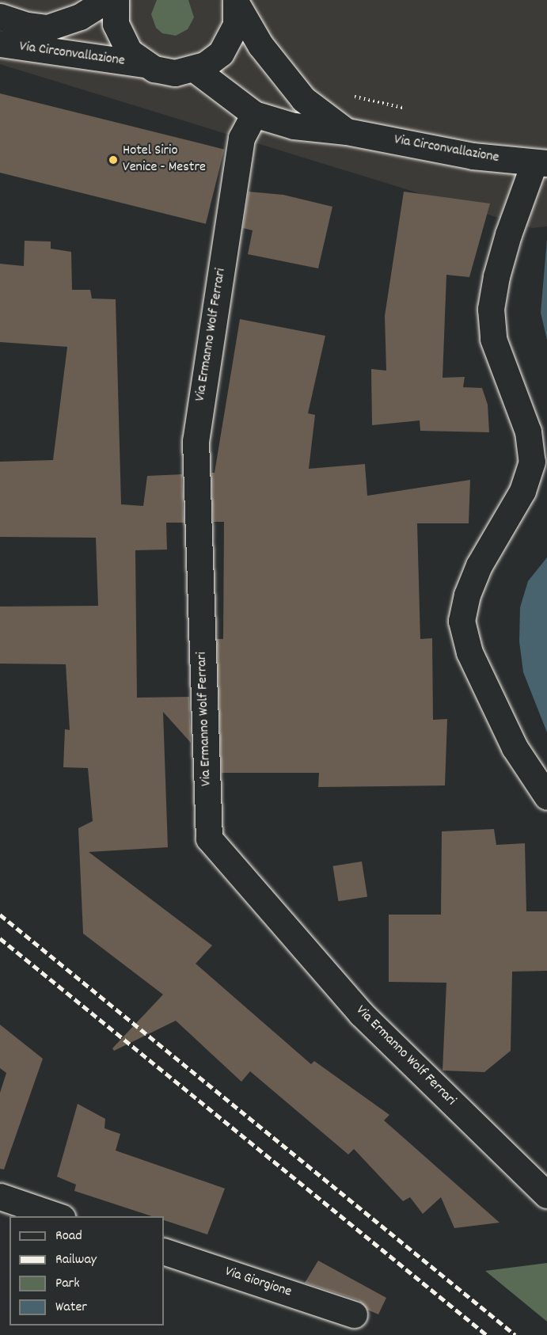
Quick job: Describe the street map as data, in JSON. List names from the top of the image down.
{
  "streets": {
    "street": ["Via Circonvallazione", "Via Ermanno Wolf Ferrari", "Via Giorgione"]
  },
  "crossings": [
    ["Via Circonvallazione", "Via Ermanno Wolf Ferrari"]
  ],
  "places": ["Hotel Sirio Venice - Mestre"],
  "legend": [
    "Road",
    "Railway",
    "Park",
    "Water"
  ]
}
